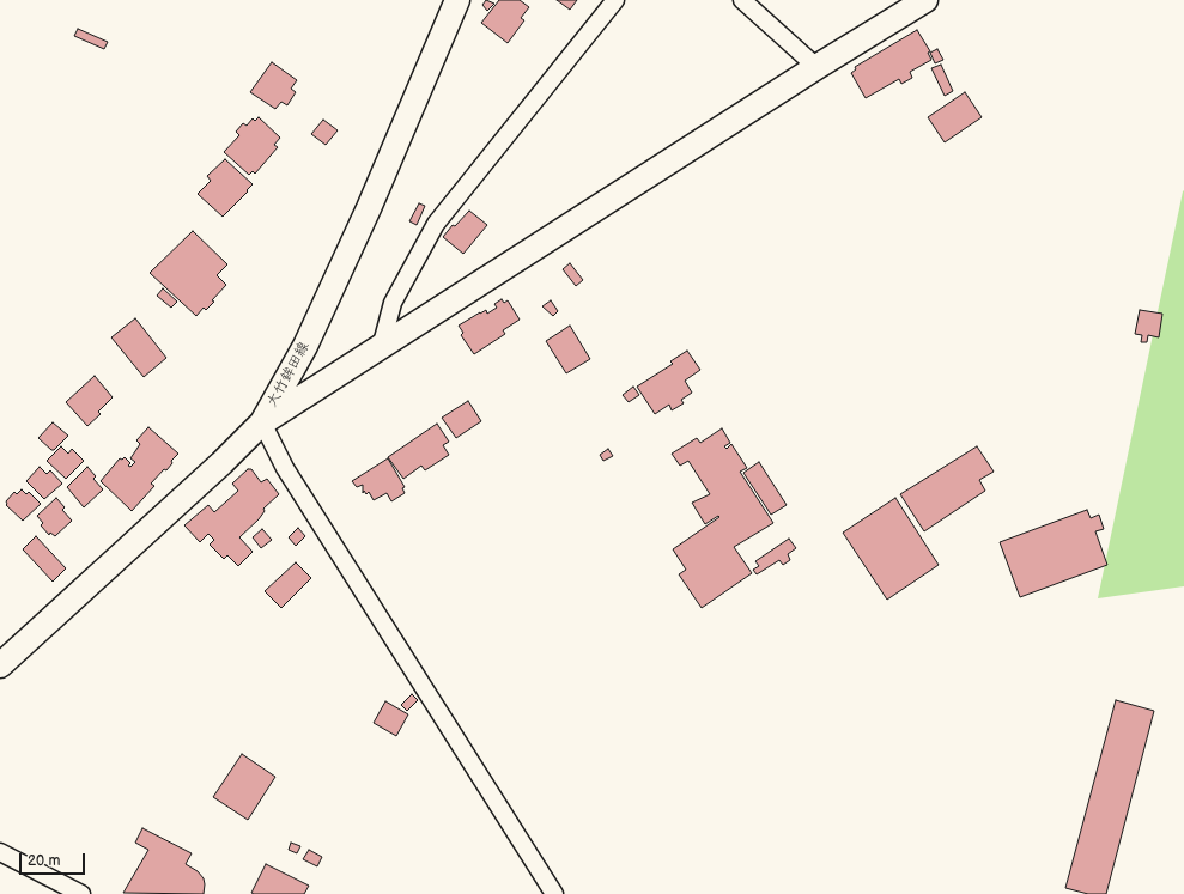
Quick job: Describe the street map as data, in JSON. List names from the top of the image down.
{
  "streets": {
    "main road": ["大竹鉾田線"]
  },
  "scale_bar": "20 m"
}
